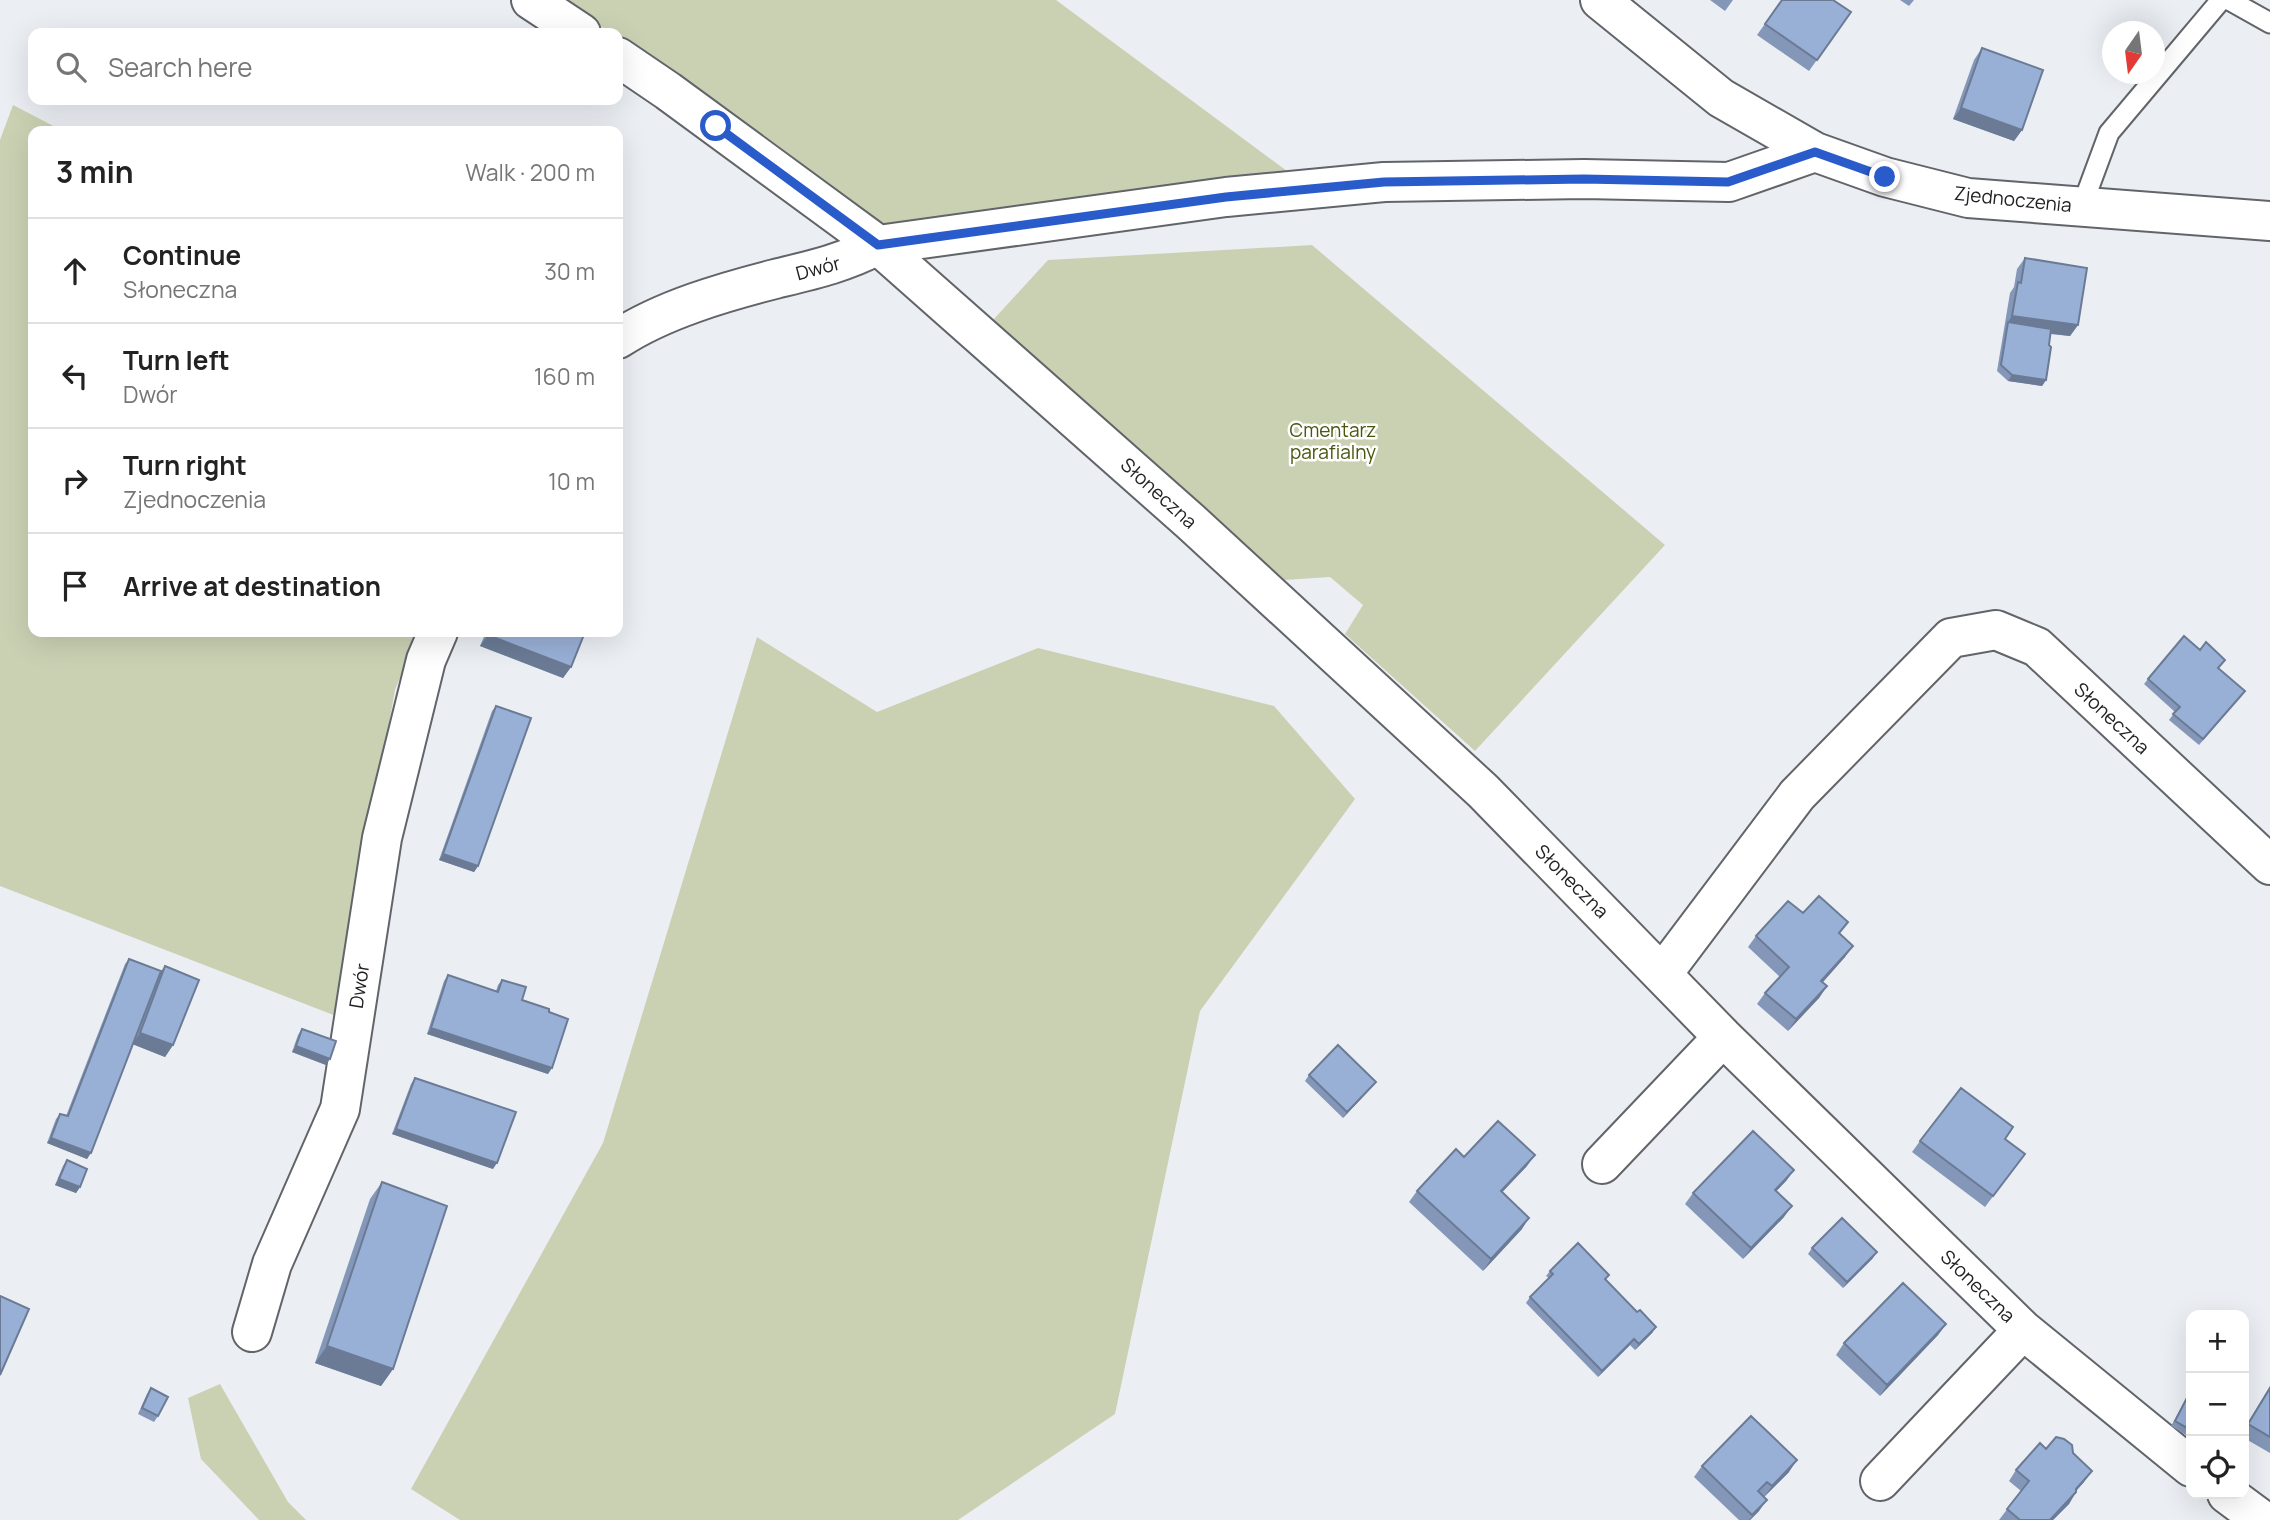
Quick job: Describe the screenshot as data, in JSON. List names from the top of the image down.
{
  "streets": {
    "street": ["Zjednoczenia", "Dwór", "Słoneczna"]
  },
  "crossings": [
    ["Zjednoczenia", "Dwór"],
    ["Dwór", "Słoneczna"]
  ],
  "parks": ["Cmentarz parafialny"],
  "north": "bottom",
  "page": {
    "search": "Search here",
    "heading": ["3 min", "Walk · 200 m"],
    "list": [
      ["Continue", "Słoneczna", "30 m"],
      ["Turn left", "Dwór", "160 m"],
      ["Turn right", "Zjednoczenia", "10 m"],
      "Arrive at destination"
    ],
    "map_buttons": ["+", "−"]
  }
}
